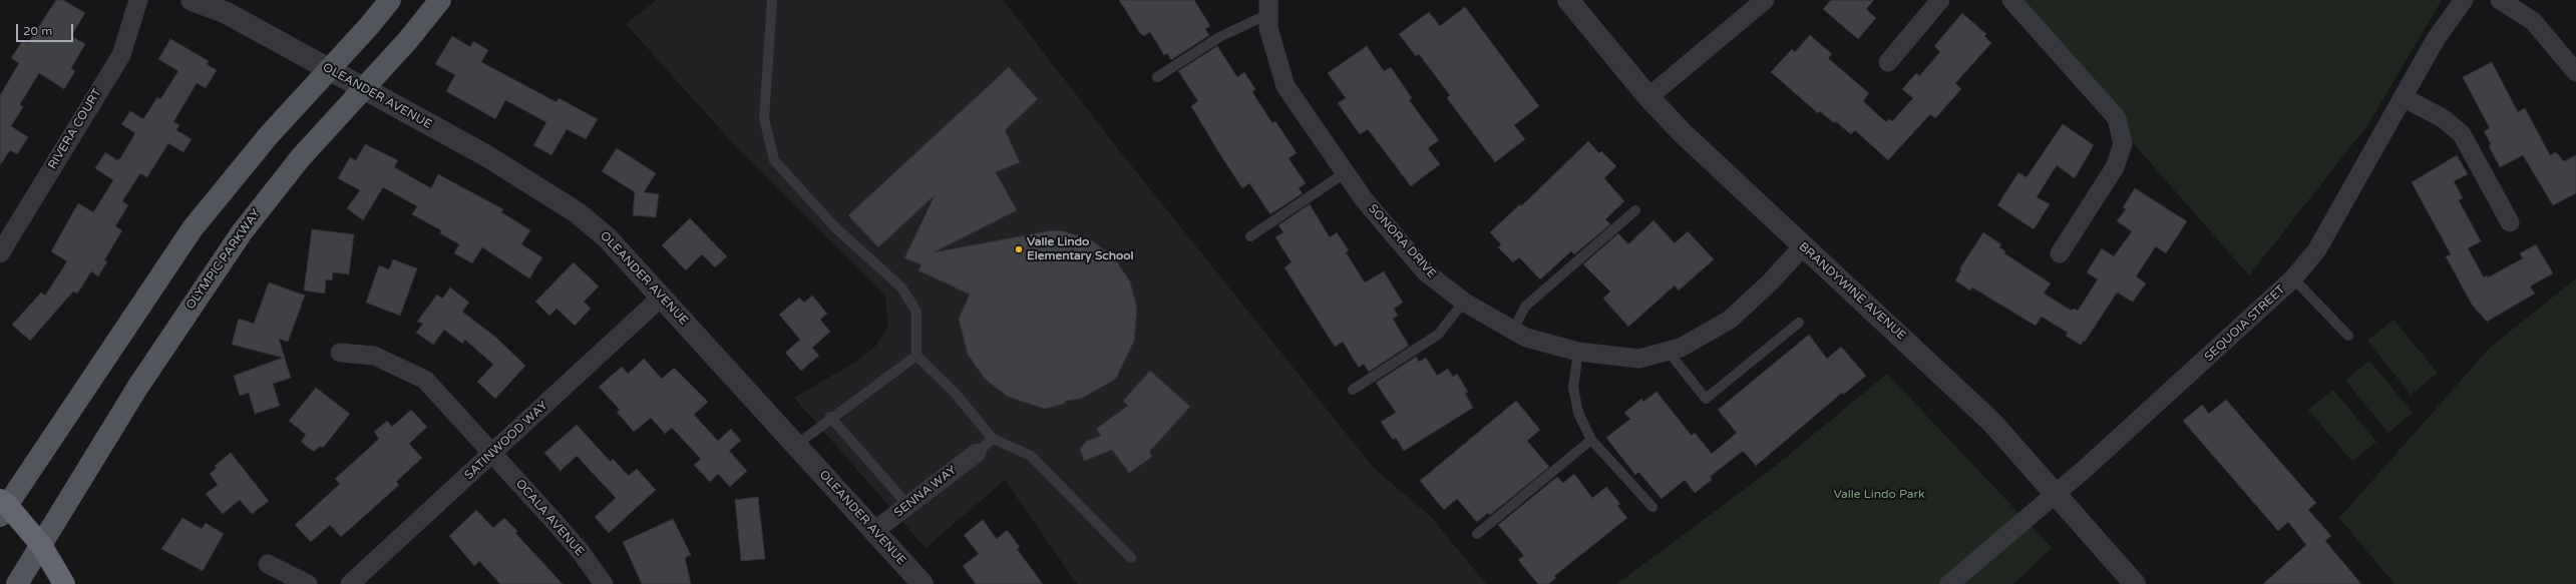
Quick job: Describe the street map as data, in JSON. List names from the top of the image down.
{
  "streets": {
    "main road": ["OLYMPIC PARKWAY"],
    "street": [
      "OLEANDER AVENUE",
      "RIVERA COURT",
      "SONORA DRIVE",
      "BRANDYWINE AVENUE",
      "SEQUOIA STREET",
      "SATINWOOD WAY",
      "SENNA WAY",
      "OCALA AVENUE"
    ]
  },
  "crossings": [
    ["OLEANDER AVENUE", "OLYMPIC PARKWAY"],
    ["OLEANDER AVENUE", "SATINWOOD WAY"],
    ["OLEANDER AVENUE", "SENNA WAY"],
    ["SONORA DRIVE", "BRANDYWINE AVENUE"],
    ["BRANDYWINE AVENUE", "SEQUOIA STREET"],
    ["SATINWOOD WAY", "OCALA AVENUE"]
  ],
  "parks": ["Valle Lindo Park"],
  "places": ["Valle Lindo Elementary School"],
  "scale_bar": "20 m"
}
